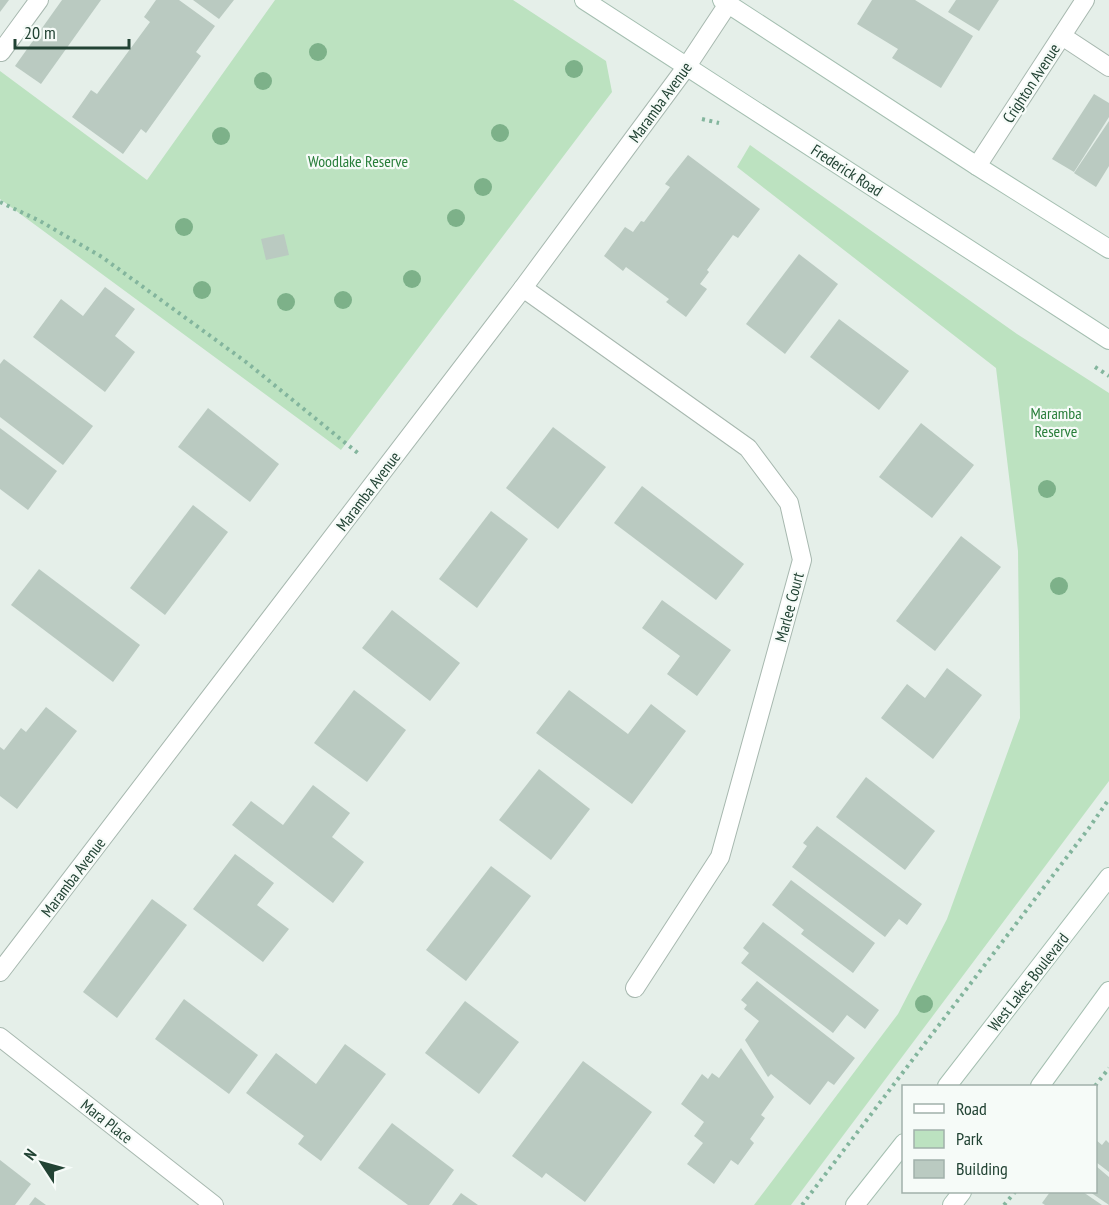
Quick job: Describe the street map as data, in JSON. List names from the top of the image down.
{
  "streets": {
    "street": [
      "Crighton Avenue",
      "Maramba Avenue",
      "Frederick Road",
      "Marlee Court",
      "West Lakes Boulevard",
      "Mara Place"
    ]
  },
  "crossings": [
    ["Maramba Avenue", "Frederick Road"],
    ["Maramba Avenue", "Marlee Court"]
  ],
  "parks": ["Woodlake Reserve", "Maramba Reserve"],
  "legend": ["Road", "Park", "Building"],
  "scale_bar": "20 m",
  "north": "top left"
}
